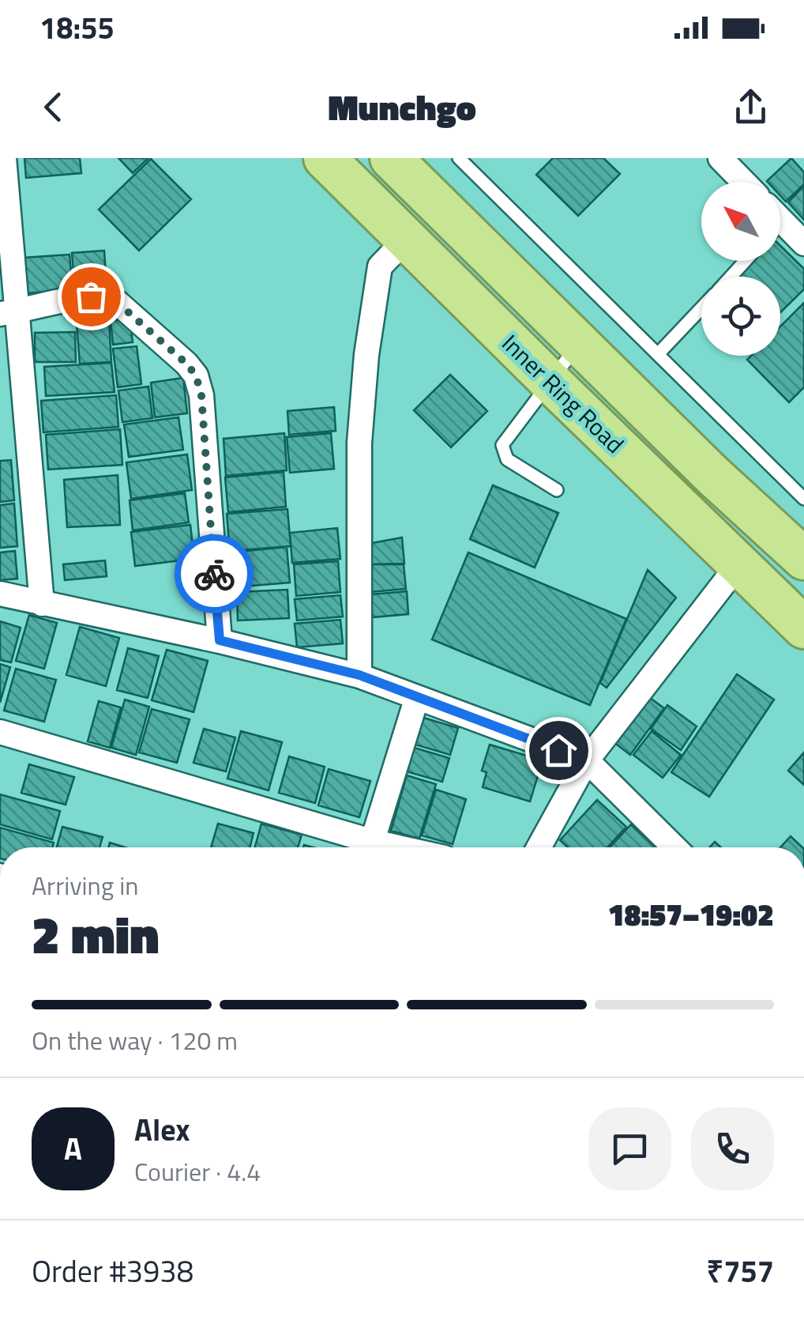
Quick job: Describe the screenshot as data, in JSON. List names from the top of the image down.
{
  "streets": {
    "highway": ["Inner Ring Road"]
  },
  "north": "top left",
  "page": {
    "status": "18:55",
    "header": "Munchgo",
    "heading": ["2 min", "Arriving in", "18:57–19:02"],
    "panel": [
      "Alex",
      "Courier · 4.4",
      "Order #3938",
      "₹757"
    ],
    "bar": "On the way · 120 m",
    "round": "A"
  }
}
